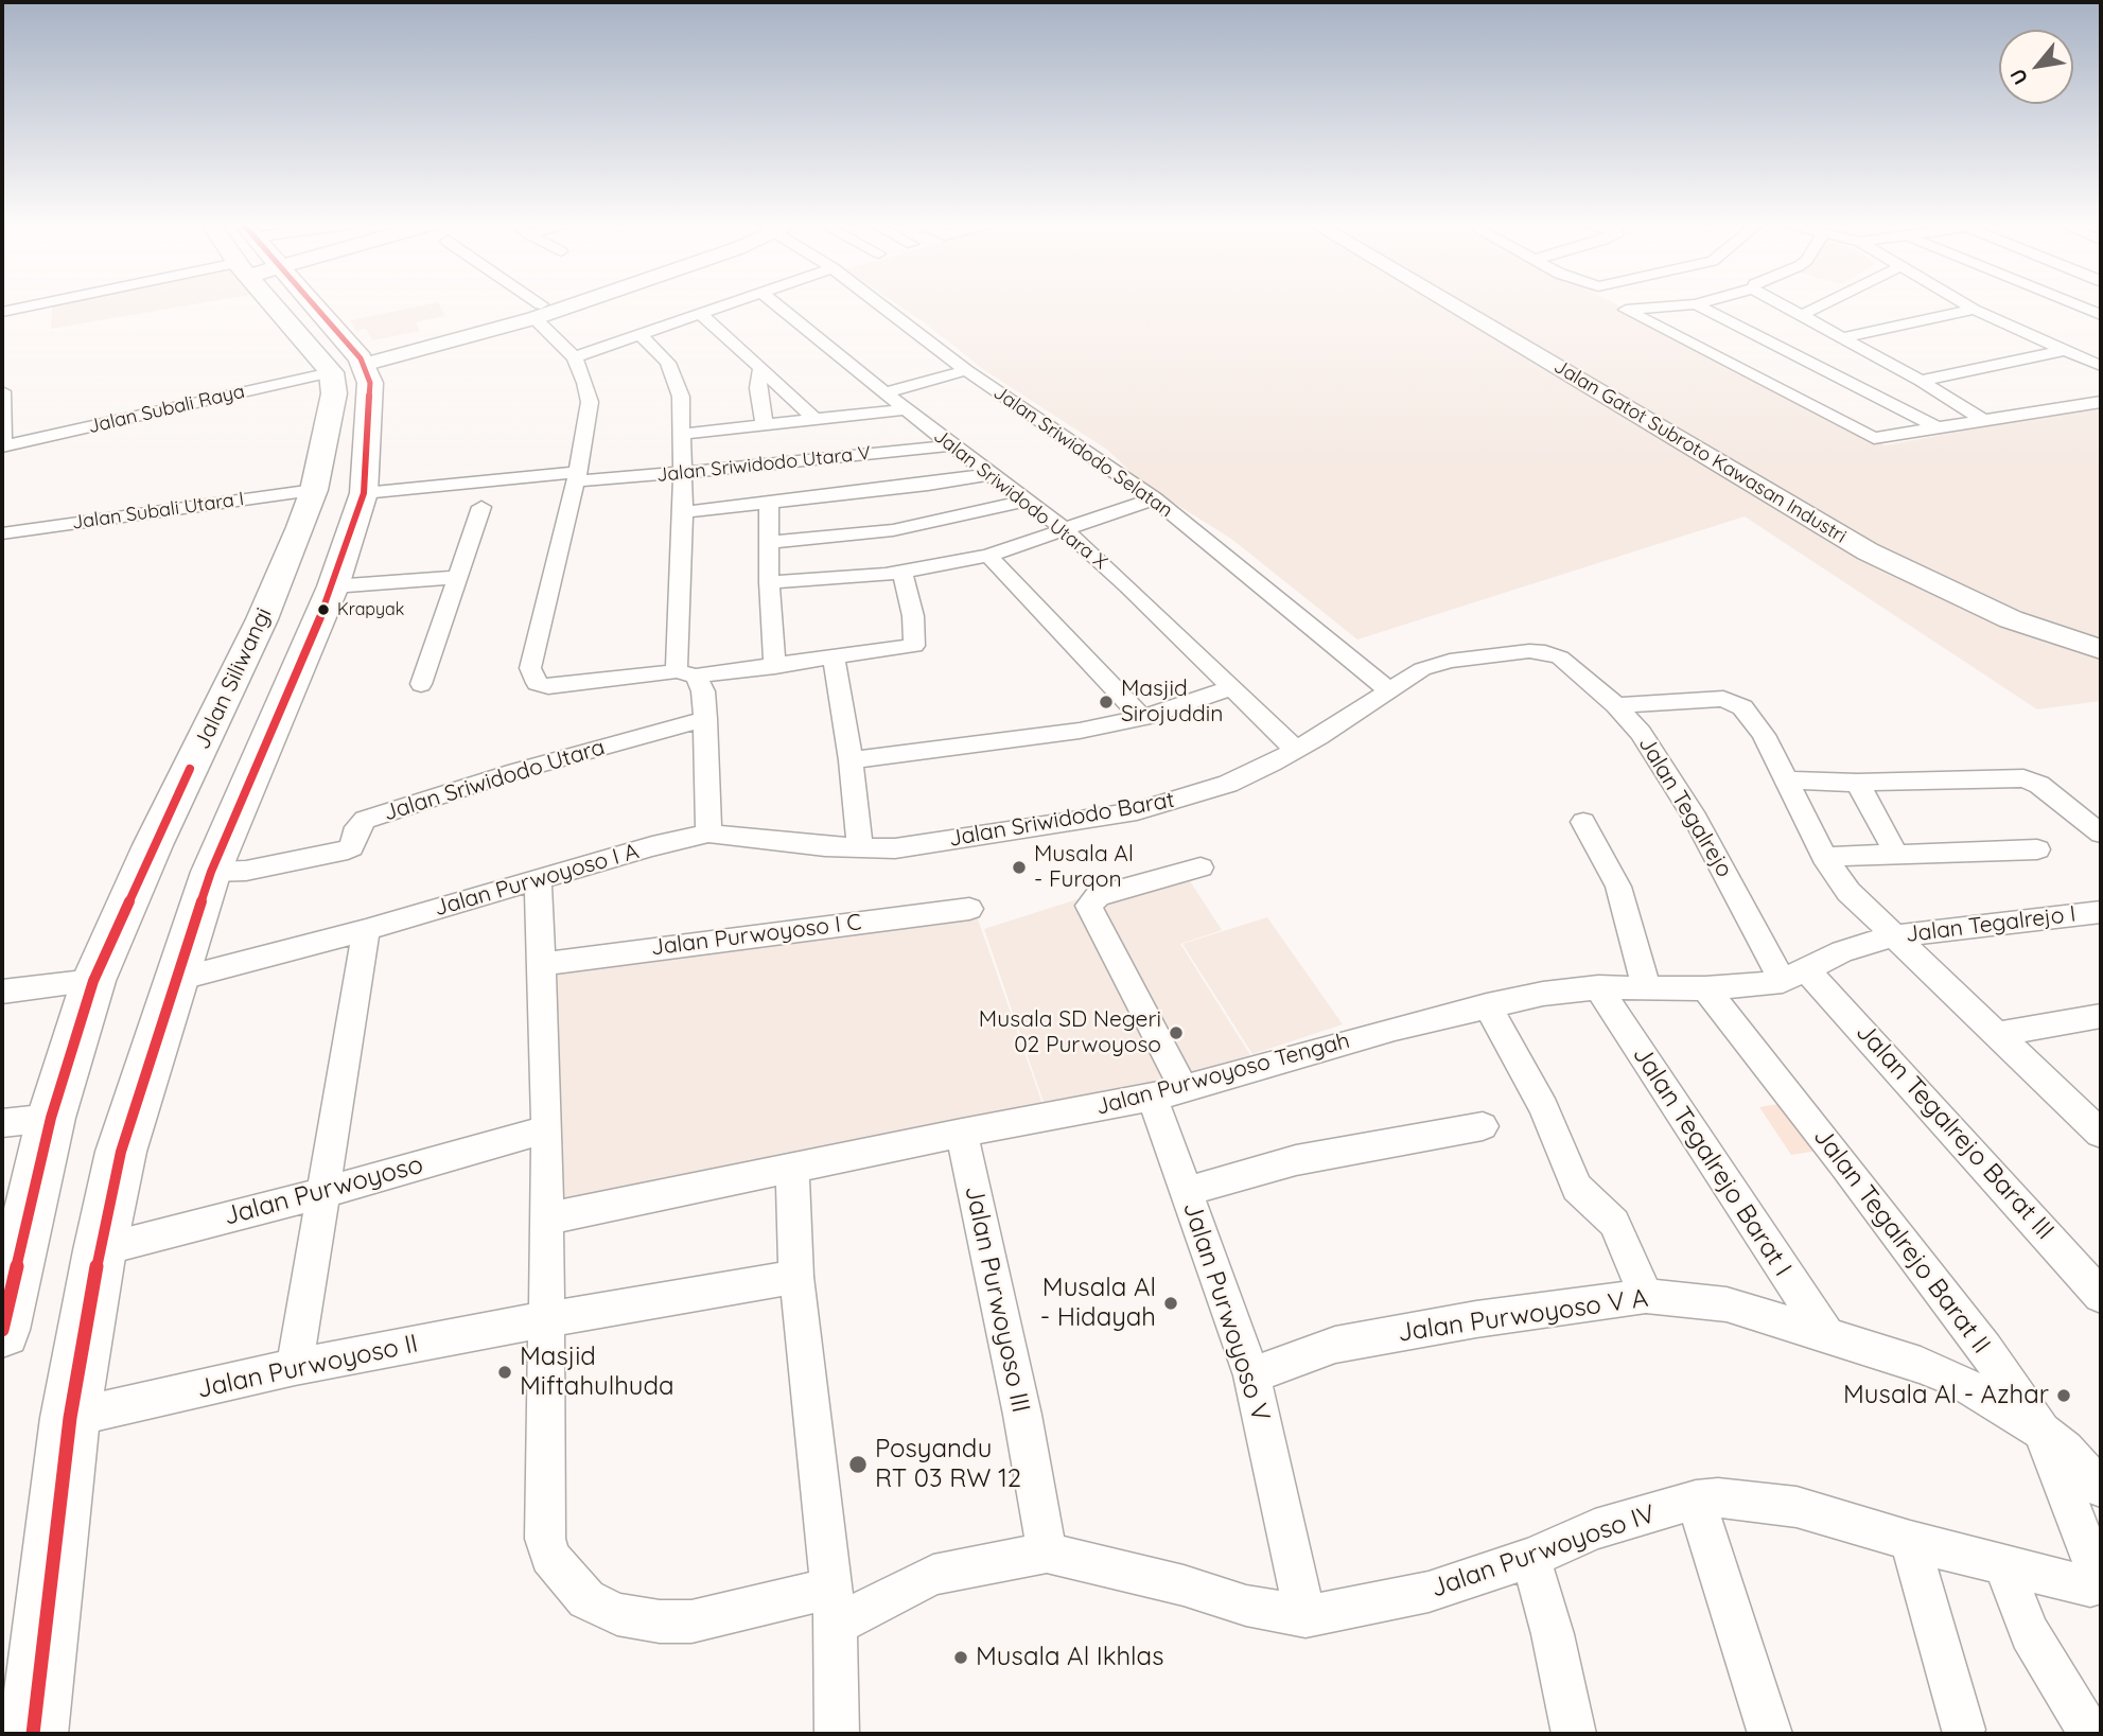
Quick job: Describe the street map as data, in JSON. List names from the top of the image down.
{
  "streets": {
    "highway": ["Jalan Siliwangi"],
    "street": [
      "Jalan Subali Raya",
      "Jalan Sriwidodo Selatan",
      "Jalan Gatot Subroto Kawasan Industri",
      "Jalan Sriwidodo Utara V",
      "Jalan Sriwidodo Utara X",
      "Jalan Subali Utara I",
      "Jalan Sriwidodo Utara",
      "Jalan Tegalrejo",
      "Jalan Sriwidodo Barat",
      "Jalan Purwoyoso I A",
      "Jalan Tegalrejo I",
      "Jalan Purwoyoso I C",
      "Jalan Purwoyoso Tengah",
      "Jalan Tegalrejo Barat III",
      "Jalan Tegalrejo Barat I",
      "Jalan Purwoyoso",
      "Jalan Tegalrejo Barat II",
      "Jalan Purwoyoso III",
      "Jalan Purwoyoso V",
      "Jalan Purwoyoso V A",
      "Jalan Purwoyoso II",
      "Jalan Purwoyoso IV"
    ]
  },
  "crossings": [
    ["Jalan Subali Raya", "Jalan Siliwangi"],
    ["Jalan Sriwidodo Selatan", "Jalan Tegalrejo"],
    ["Jalan Sriwidodo Selatan", "Jalan Sriwidodo Barat"],
    ["Jalan Sriwidodo Utara V", "Jalan Sriwidodo Utara X"],
    ["Jalan Sriwidodo Utara X", "Jalan Sriwidodo Barat"],
    ["Jalan Subali Utara I", "Jalan Siliwangi"],
    ["Jalan Tegalrejo", "Jalan Sriwidodo Barat"],
    ["Jalan Tegalrejo", "Jalan Tegalrejo I"],
    ["Jalan Tegalrejo", "Jalan Purwoyoso Tengah"],
    ["Jalan Tegalrejo", "Jalan Tegalrejo Barat III"],
    ["Jalan Sriwidodo Barat", "Jalan Purwoyoso I A"],
    ["Jalan Tegalrejo I", "Jalan Purwoyoso Tengah"],
    ["Jalan Purwoyoso Tengah", "Jalan Tegalrejo Barat III"],
    ["Jalan Purwoyoso Tengah", "Jalan Tegalrejo Barat I"],
    ["Jalan Purwoyoso Tengah", "Jalan Tegalrejo Barat II"],
    ["Jalan Purwoyoso Tengah", "Jalan Purwoyoso III"],
    ["Jalan Purwoyoso Tengah", "Jalan Purwoyoso V"],
    ["Jalan Tegalrejo Barat I", "Jalan Purwoyoso V A"],
    ["Jalan Tegalrejo Barat II", "Jalan Purwoyoso V A"],
    ["Jalan Tegalrejo Barat II", "Jalan Purwoyoso IV"],
    ["Jalan Purwoyoso III", "Jalan Purwoyoso IV"],
    ["Jalan Purwoyoso V", "Jalan Purwoyoso V A"],
    ["Jalan Purwoyoso V", "Jalan Purwoyoso IV"],
    ["Jalan Purwoyoso V A", "Jalan Purwoyoso IV"]
  ],
  "places": [
    "Krapyak",
    "Masjid Sirojuddin",
    "Musala Al - Furqon",
    "Musala SD Negeri 02 Purwoyoso",
    "Musala Al - Hidayah",
    "Masjid Miftahulhuda",
    "Musala Al - Azhar",
    "Posyandu RT 03 RW 12",
    "Musala Al Ikhlas"
  ],
  "north": "bottom left"
}
